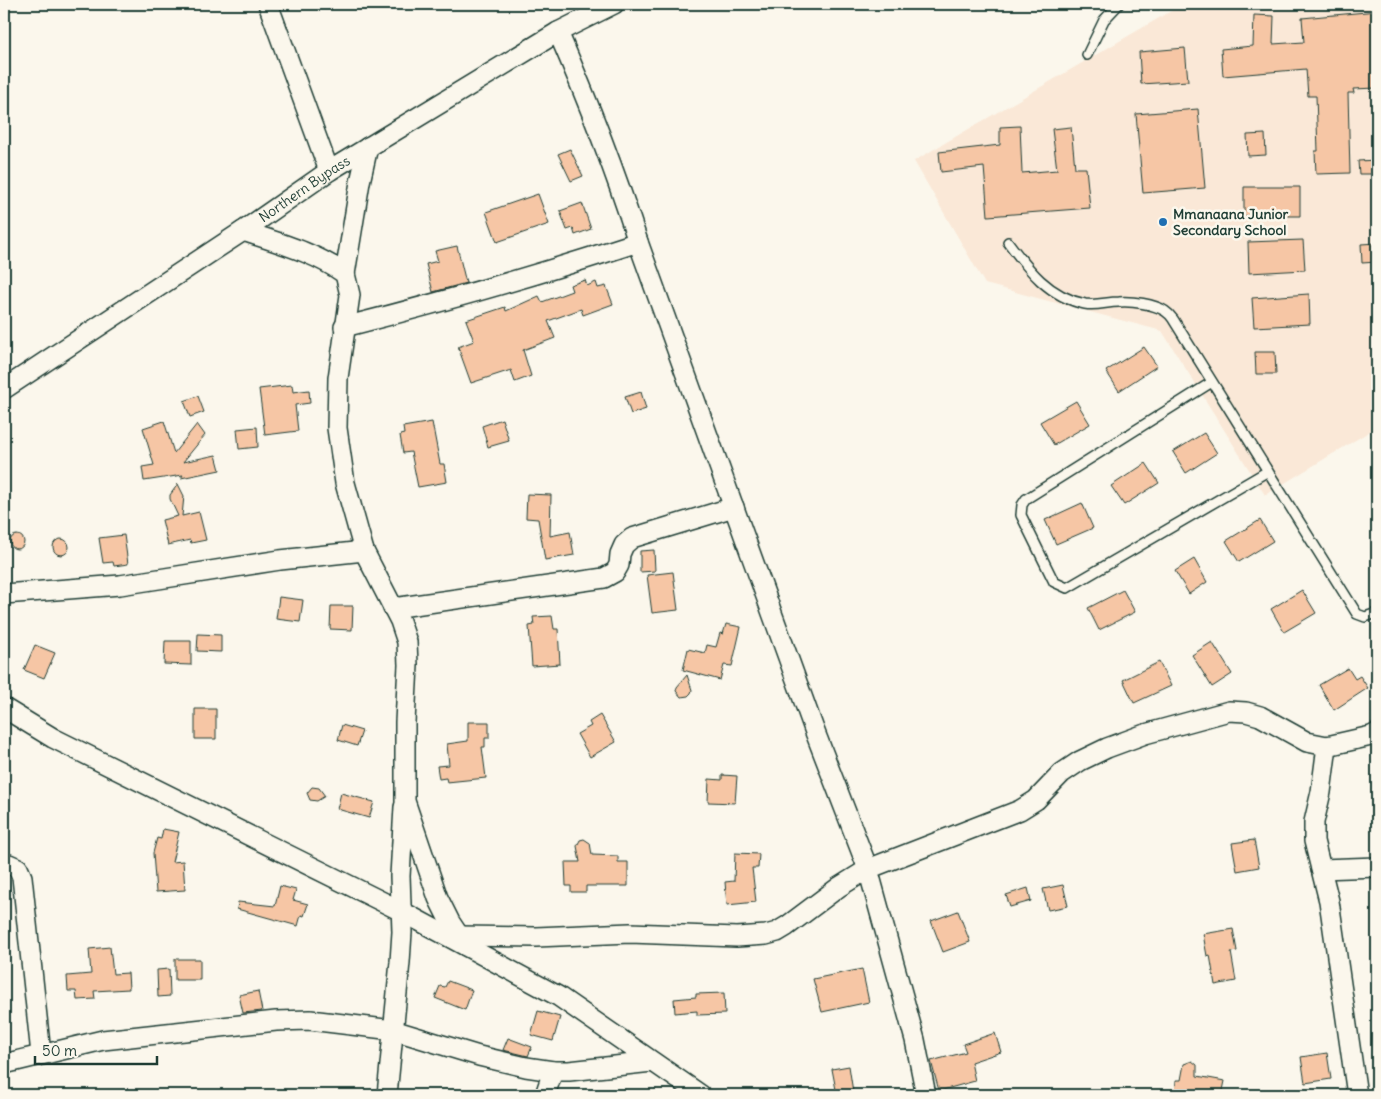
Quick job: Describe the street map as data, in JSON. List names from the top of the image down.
{
  "streets": {
    "street": ["Northern Bypass"]
  },
  "places": ["Mmanaana Junior Secondary School"],
  "scale_bar": "50 m"
}
